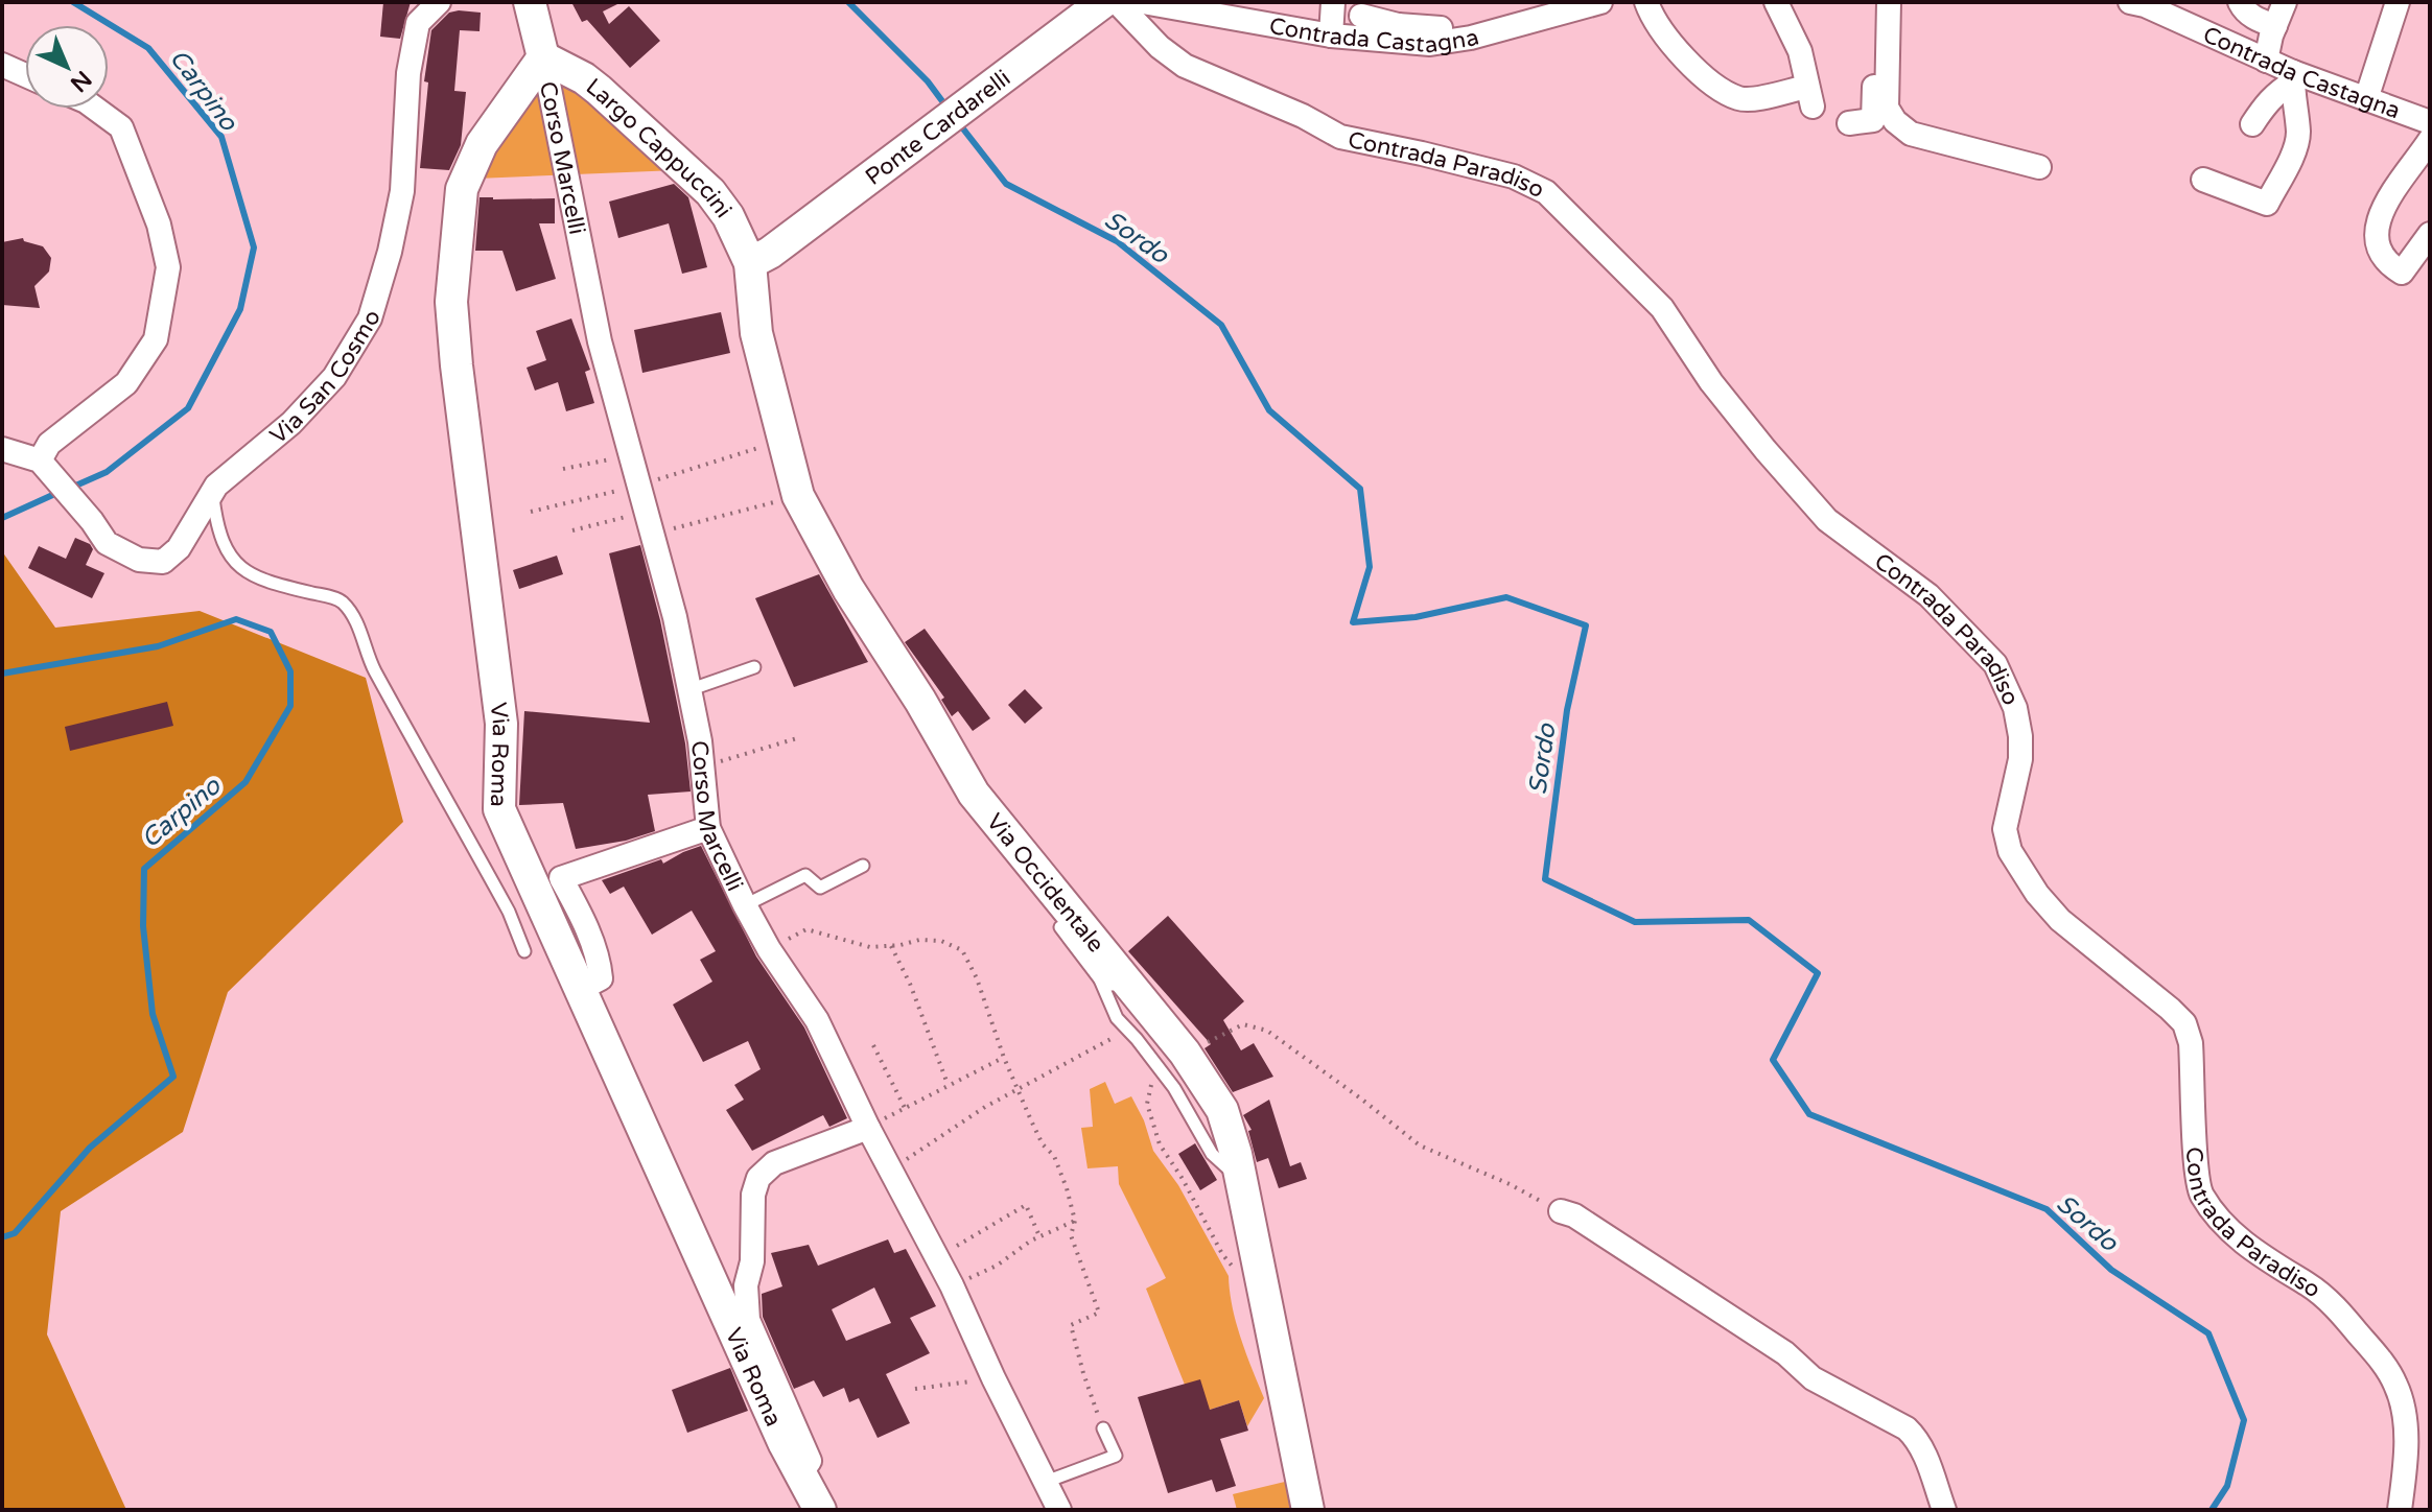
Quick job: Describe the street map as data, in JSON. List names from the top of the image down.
{
  "streets": {
    "main road": [
      "Ponte Cardarelli",
      "Largo Cappuccini",
      "Via Roma",
      "Via Occidentale"
    ],
    "street": [
      "Contrada Castagna",
      "Corso Marcelli",
      "Contrada Paradiso",
      "Via San Cosmo"
    ]
  },
  "crossings": [
    ["Ponte Cardarelli", "Largo Cappuccini"],
    ["Ponte Cardarelli", "Via Occidentale"],
    ["Largo Cappuccini", "Corso Marcelli"],
    ["Largo Cappuccini", "Via Roma"],
    ["Largo Cappuccini", "Via Occidentale"],
    ["Corso Marcelli", "Via Roma"]
  ],
  "water": ["Carpino", "Sordo"],
  "north": "bottom right"
}
